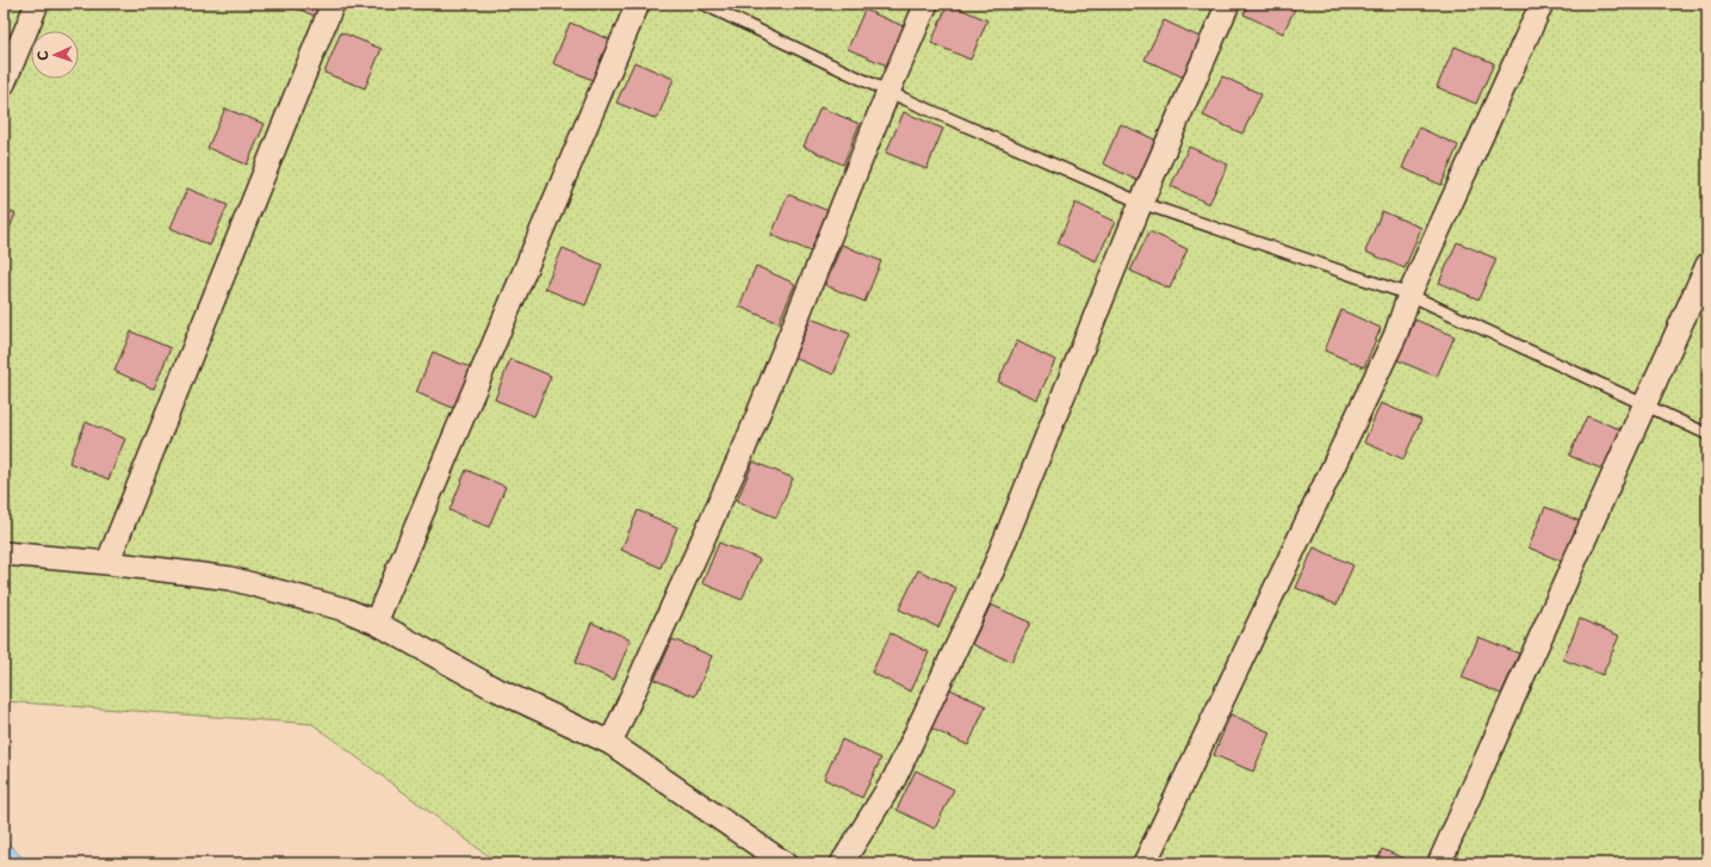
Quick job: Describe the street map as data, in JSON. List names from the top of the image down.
{
  "north": "left"
}
